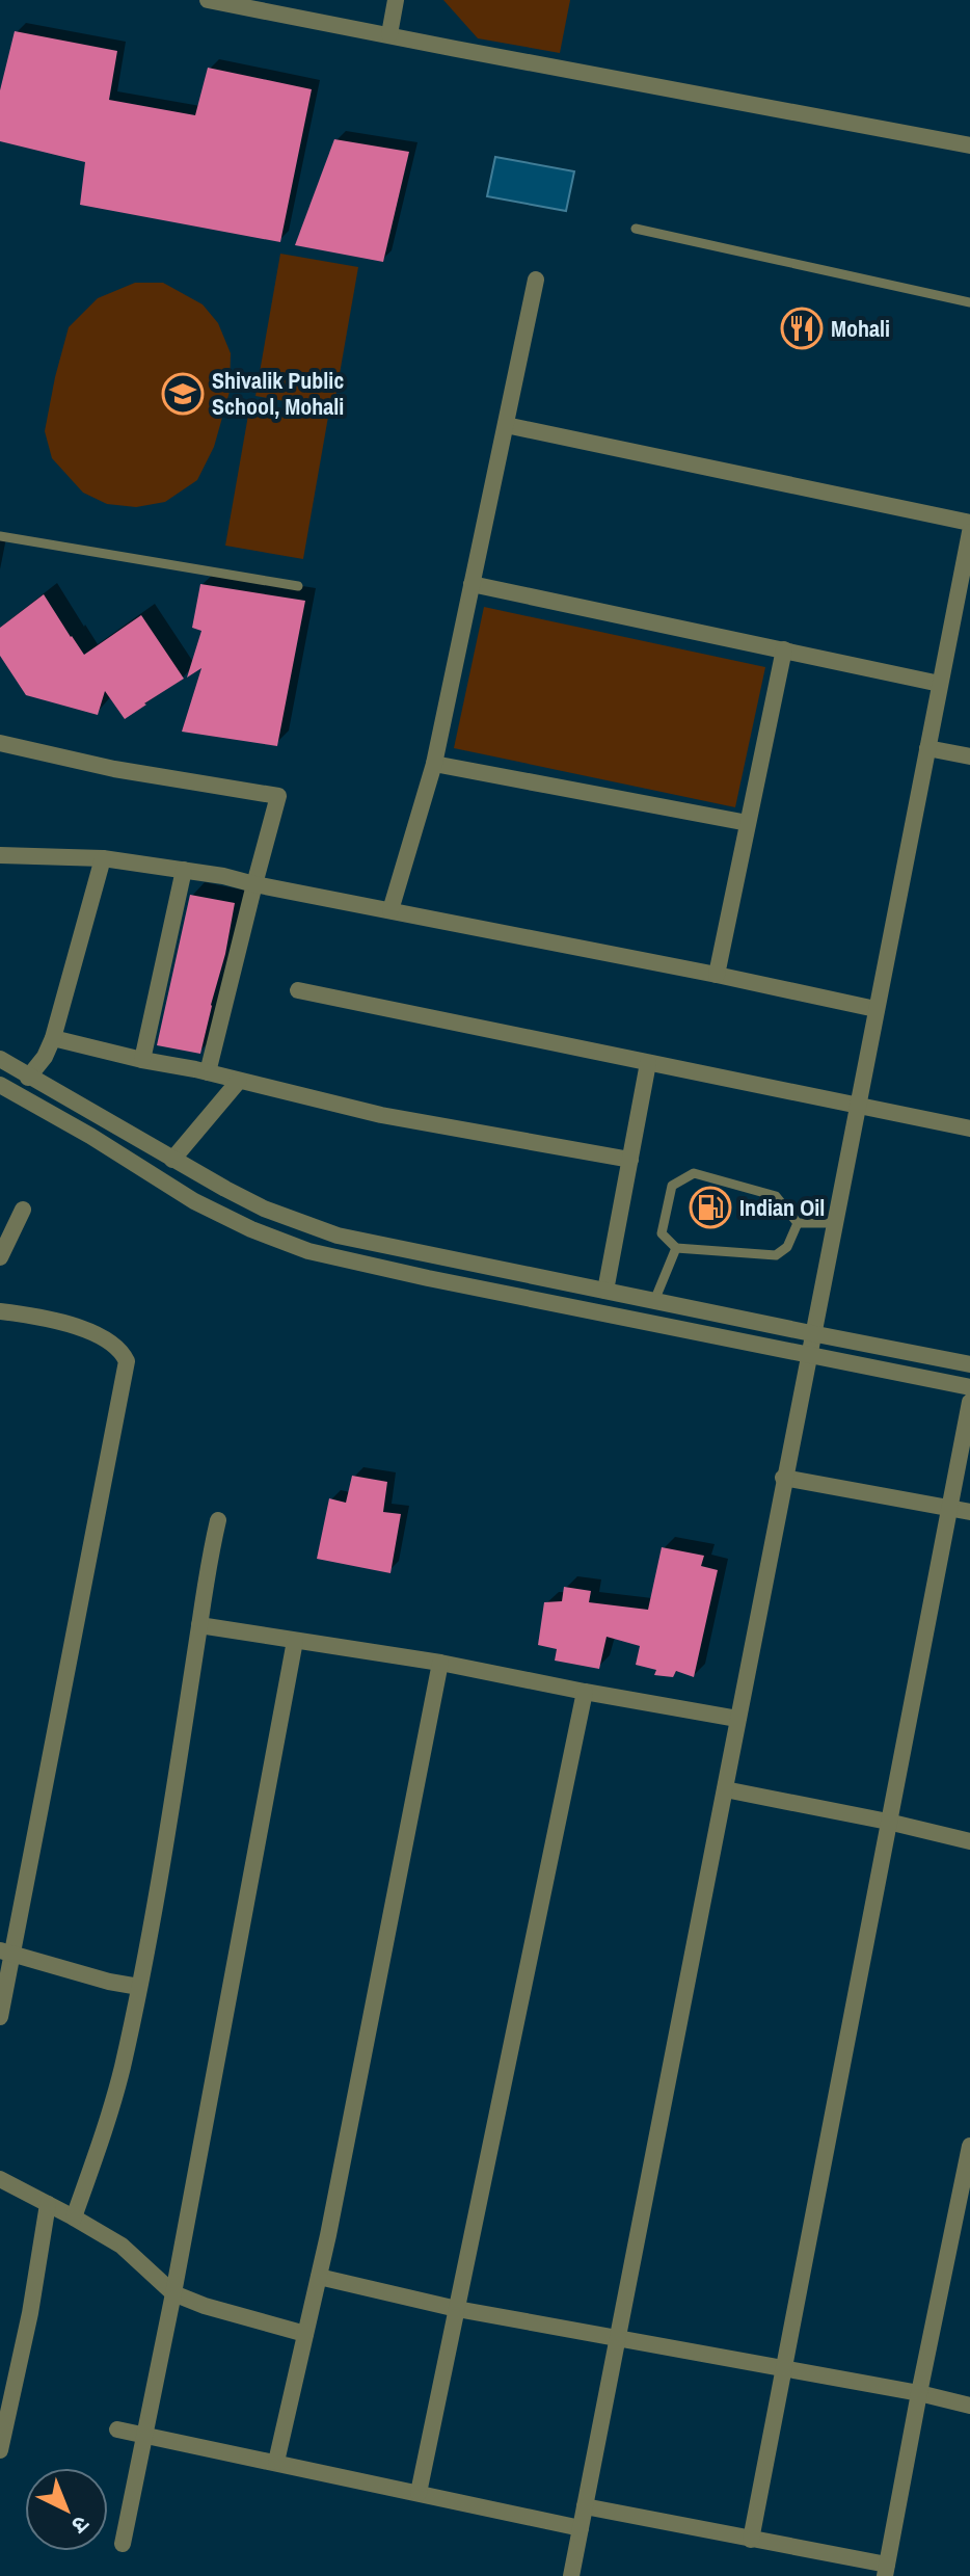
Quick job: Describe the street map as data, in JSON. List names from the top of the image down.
{
  "places": {
    "restaurant": ["Mohali"],
    "school or university": ["Shivalik Public School, Mohali"],
    "fuel station": ["Indian Oil"]
  },
  "north": "bottom right"
}
